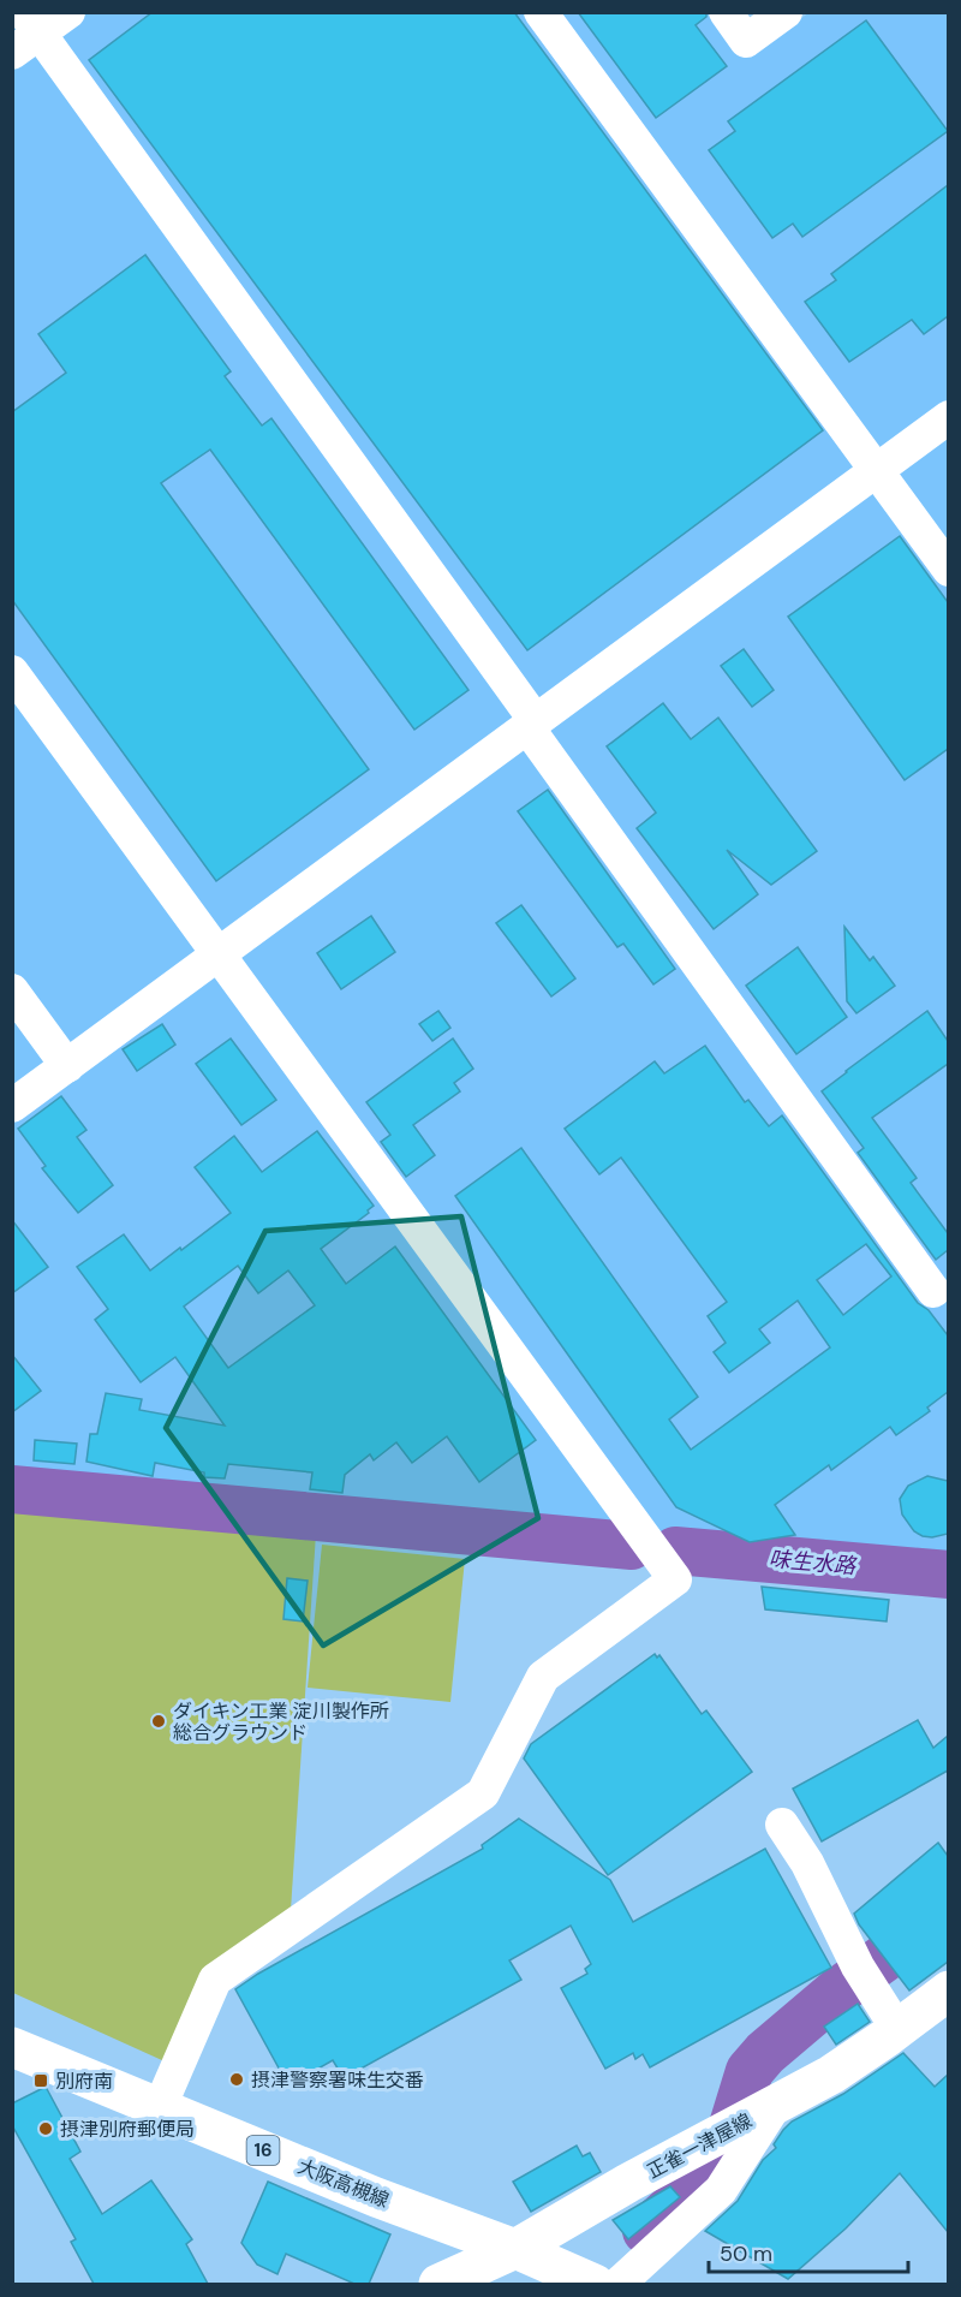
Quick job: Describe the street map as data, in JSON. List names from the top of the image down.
{
  "streets": {
    "main road": ["正雀一津屋線", "16", "大阪高槻線"]
  },
  "crossings": [
    ["正雀一津屋線", "大阪高槻線"]
  ],
  "water": ["味生水路"],
  "places": {
    "other": ["ダイキン工業 淀川製作所 総合グラウンド", "摂津警察署味生交番", "摂津別府郵便局"],
    "transit": ["別府南"]
  },
  "scale_bar": "50 m"
}
